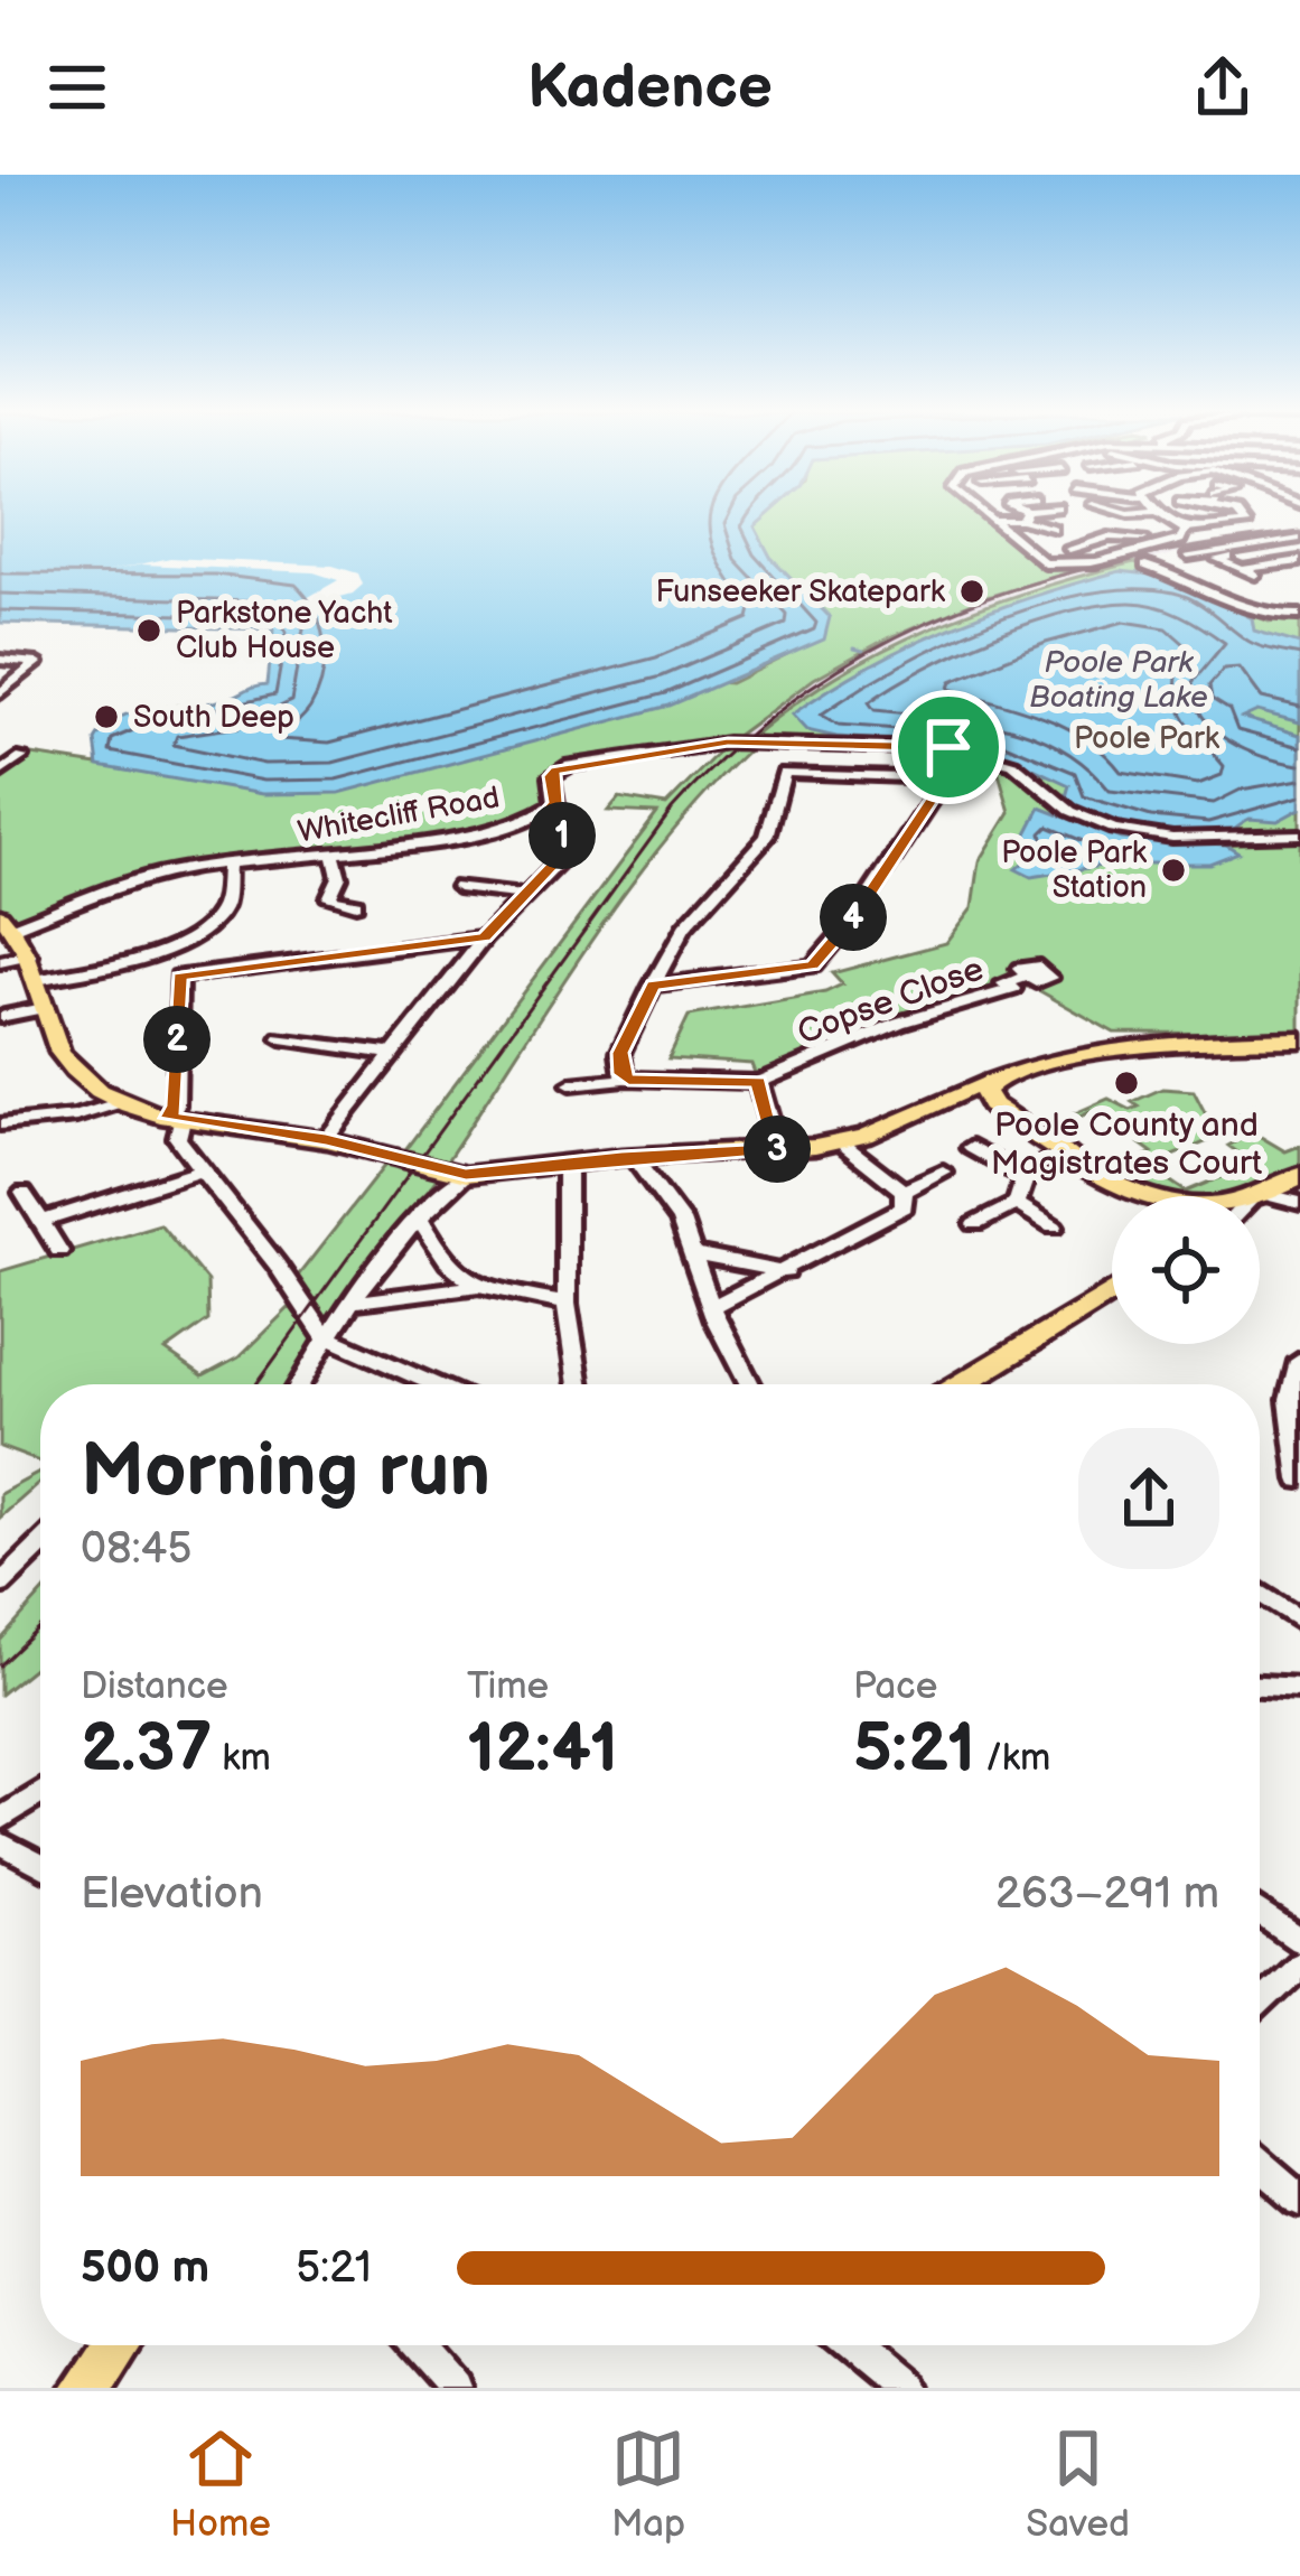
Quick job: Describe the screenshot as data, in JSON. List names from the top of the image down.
{
  "streets": {
    "street": ["Whitecliff Road", "Copse Close"]
  },
  "water": ["Poole Park Boating Lake"],
  "parks": ["Poole Park"],
  "places": [
    "Funseeker Skatepark",
    "Parkstone Yacht Club House",
    "South Deep",
    "Poole Park Station",
    "Poole County and Magistrates Court"
  ],
  "page": {
    "header": "Kadence",
    "pins": [
      "1",
      "4",
      "2",
      "3"
    ],
    "heading": ["Morning run", "08:45"],
    "stats": [
      ["Distance", "2.37 km"],
      ["Time", "12:41"],
      ["Pace", "5:21 /km"]
    ],
    "chart": ["Elevation", "263–291 m"],
    "list": [
      {
        "name": "500 m",
        "note": "5:21"
      }
    ],
    "tabs": ["Home", "Map", "Saved"]
  }
}
